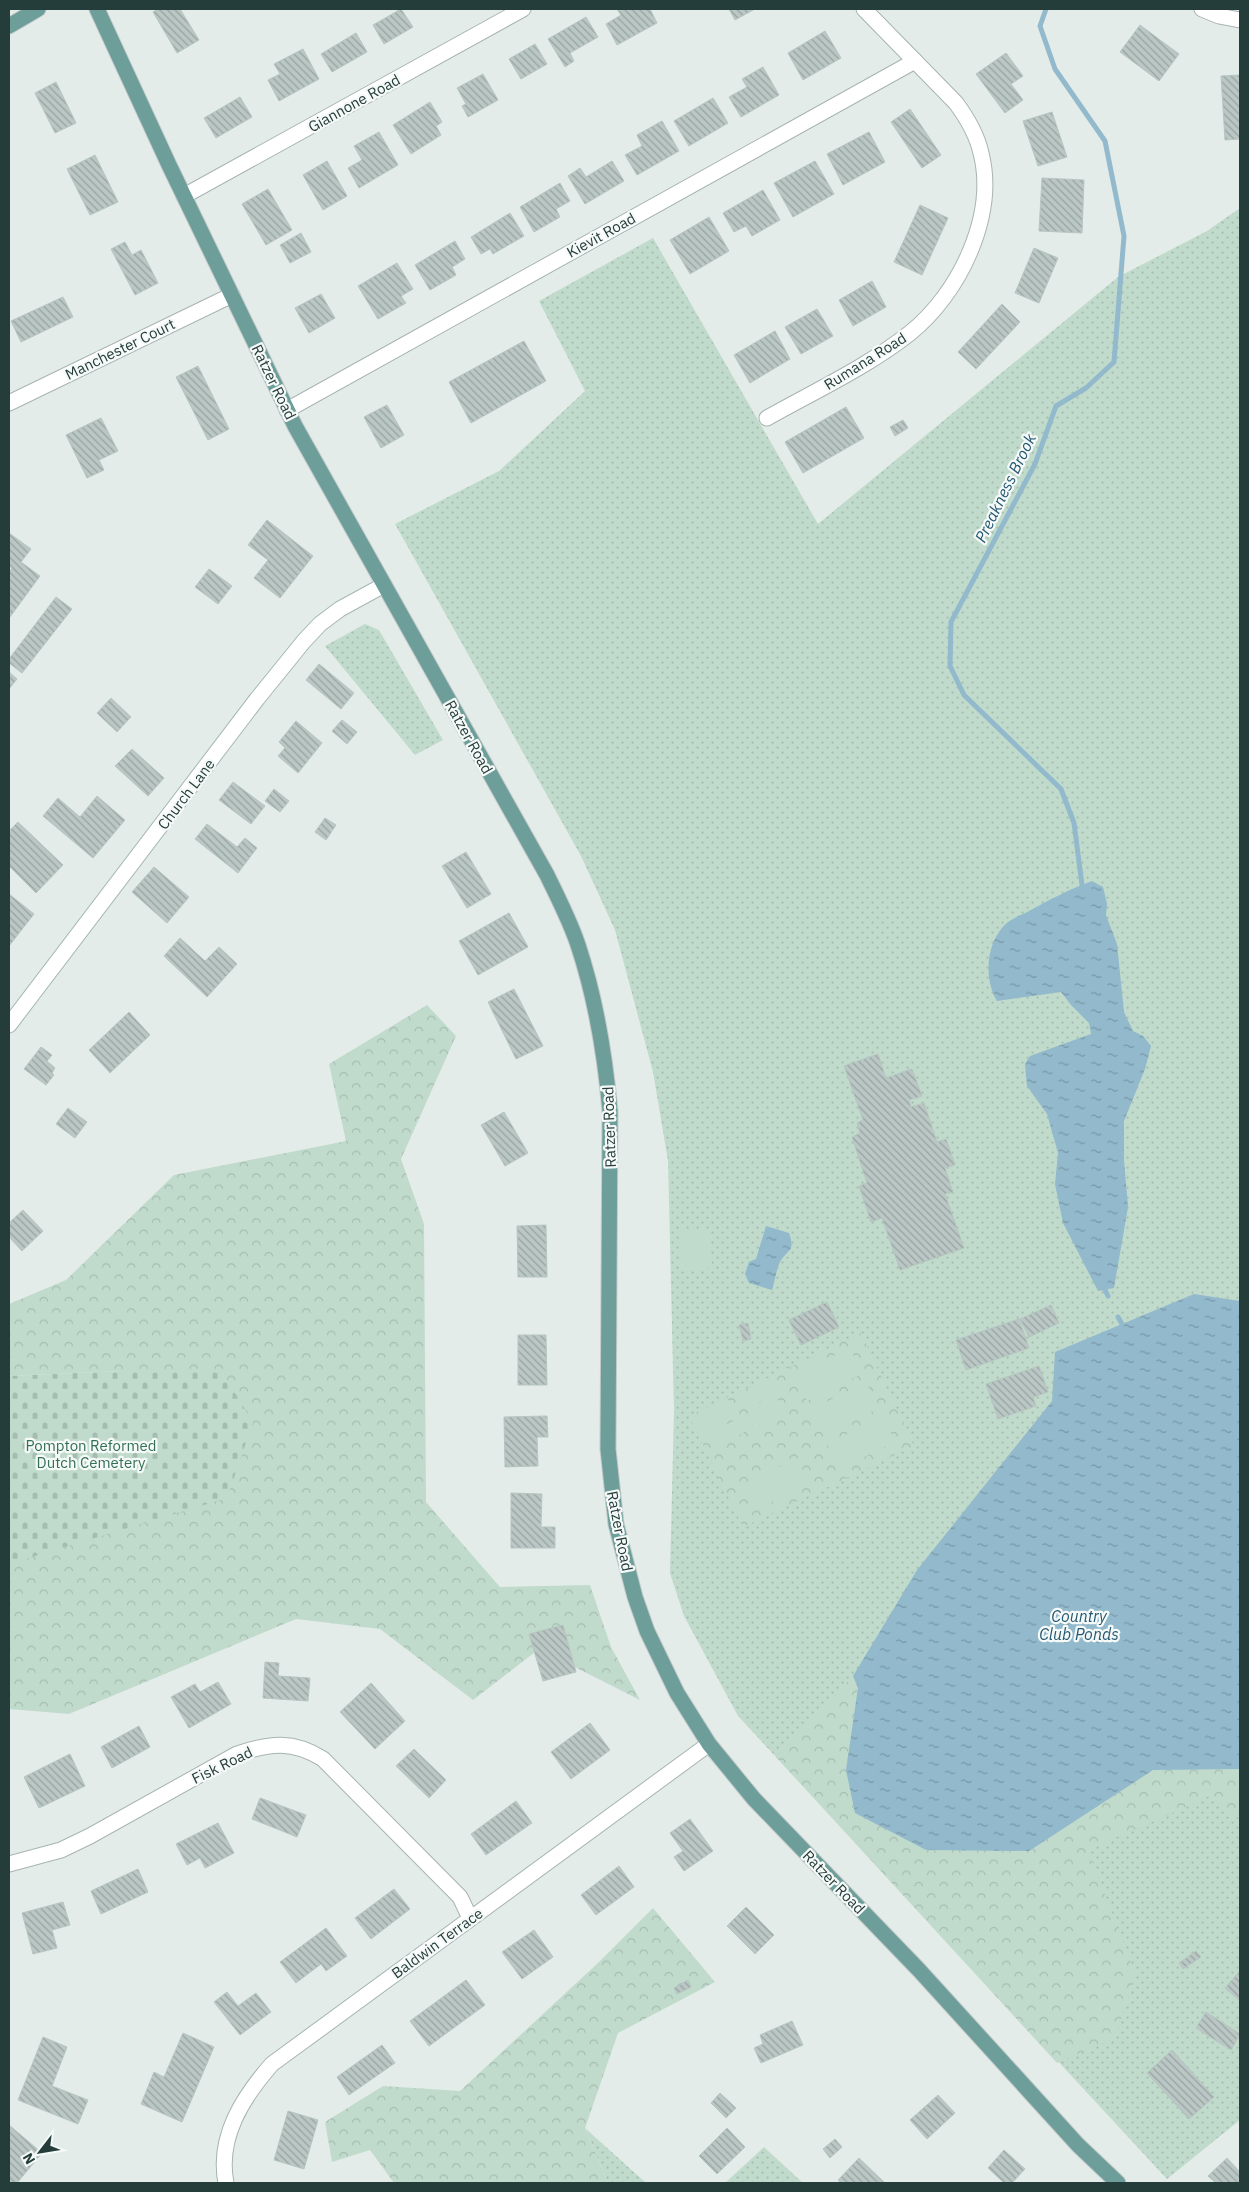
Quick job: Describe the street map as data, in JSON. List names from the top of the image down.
{
  "streets": {
    "main road": ["Ratzer Road"],
    "street": [
      "Giannone Road",
      "Kievit Road",
      "Manchester Court",
      "Rumana Road",
      "Church Lane",
      "Fisk Road",
      "Baldwin Terrace"
    ]
  },
  "crossings": [
    ["Giannone Road", "Ratzer Road"],
    ["Kievit Road", "Rumana Road"],
    ["Kievit Road", "Ratzer Road"],
    ["Manchester Court", "Ratzer Road"],
    ["Ratzer Road", "Church Lane"],
    ["Ratzer Road", "Baldwin Terrace"],
    ["Fisk Road", "Baldwin Terrace"]
  ],
  "water": ["Preakness Brook", "Country Club Ponds"],
  "parks": ["Pompton Reformed Dutch Cemetery"],
  "north": "bottom left"
}
